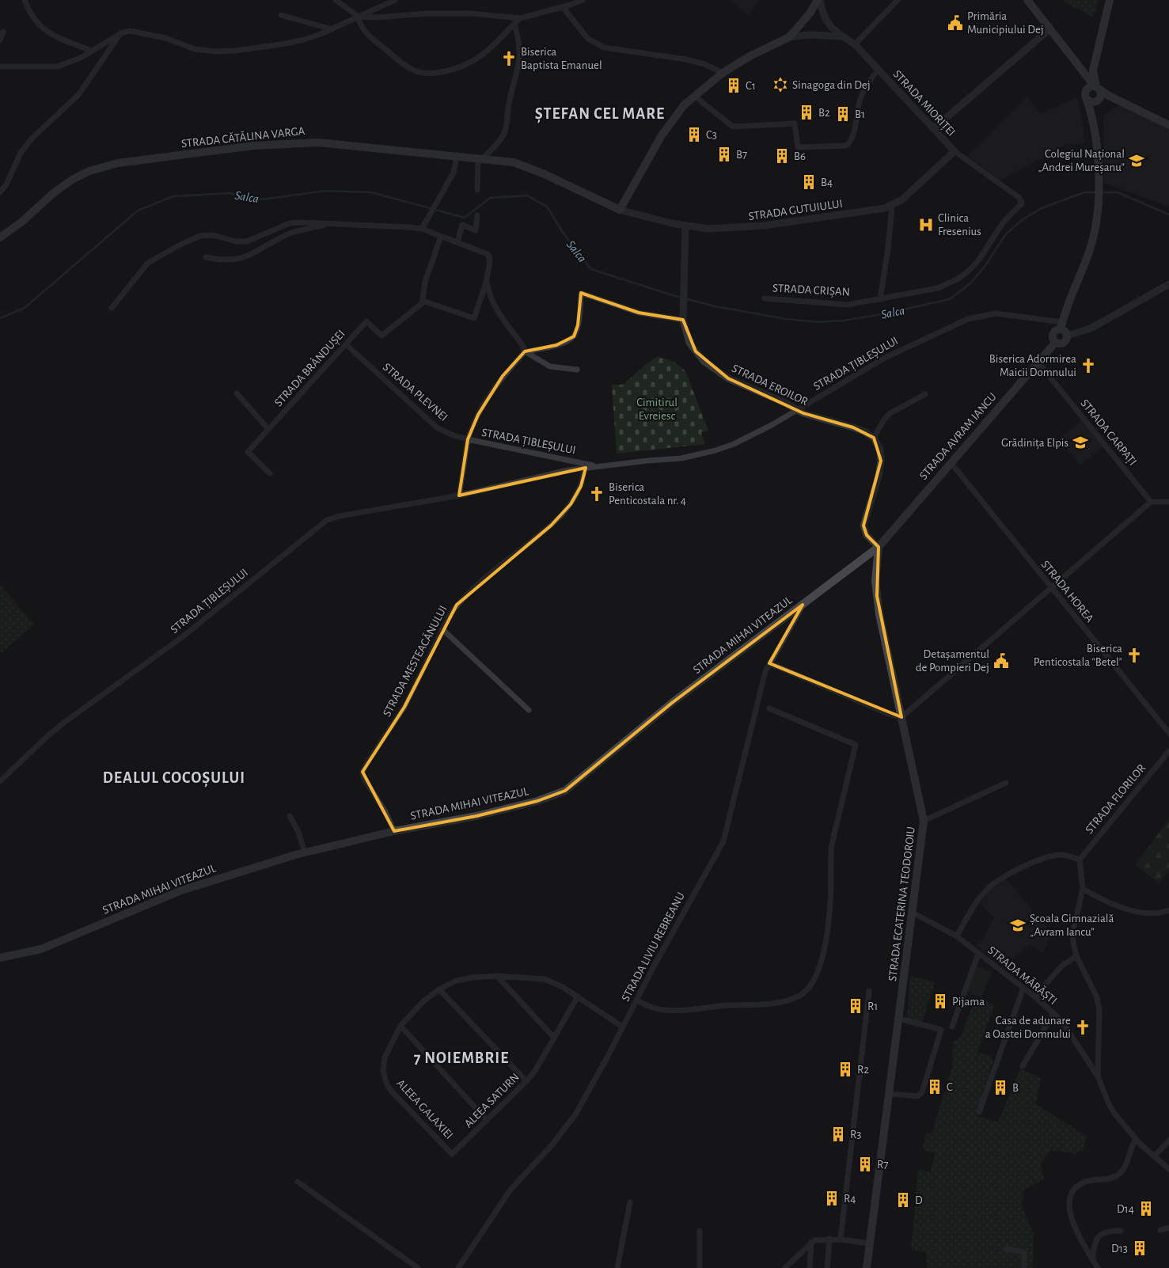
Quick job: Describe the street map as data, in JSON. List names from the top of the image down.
{
  "streets": {
    "main road": [
      "STRADA CĂTĂLINA VARGA",
      "STRADA AVRAM IANCU",
      "STRADA MIHAI VITEAZUL",
      "STRADA ECATERINA TEODOROIU"
    ],
    "street": [
      "STRADA MIORIȚEI",
      "STRADA GUTUIULUI",
      "STRADA CRIȘAN",
      "STRADA ȚIBLEȘULUI",
      "STRADA BRÂNDUȘEI",
      "STRADA EROILOR",
      "STRADA PLEVNEI",
      "STRADA CARPAȚI",
      "STRADA HOREA",
      "STRADA MESTEACĂNULUI",
      "STRADA FLORILOR",
      "STRADA LIVIU REBREANU",
      "STRADA MĂRĂȘTI",
      "ALEEA SATURN",
      "ALEEA GALAXIEI"
    ]
  },
  "crossings": [
    ["STRADA MIORIȚEI", "STRADA GUTUIULUI"],
    ["STRADA MIORIȚEI", "STRADA CRIȘAN"],
    ["STRADA CĂTĂLINA VARGA", "STRADA GUTUIULUI"],
    ["STRADA GUTUIULUI", "STRADA CRIȘAN"],
    ["STRADA GUTUIULUI", "STRADA EROILOR"],
    ["STRADA ȚIBLEȘULUI", "STRADA EROILOR"],
    ["STRADA ȚIBLEȘULUI", "STRADA PLEVNEI"],
    ["STRADA ȚIBLEȘULUI", "STRADA AVRAM IANCU"],
    ["STRADA ȚIBLEȘULUI", "STRADA MESTEACĂNULUI"],
    ["STRADA BRÂNDUȘEI", "STRADA PLEVNEI"],
    ["STRADA CARPAȚI", "STRADA AVRAM IANCU"],
    ["STRADA AVRAM IANCU", "STRADA HOREA"],
    ["STRADA AVRAM IANCU", "STRADA MIHAI VITEAZUL"],
    ["STRADA AVRAM IANCU", "STRADA ECATERINA TEODOROIU"],
    ["STRADA MIHAI VITEAZUL", "STRADA MESTEACĂNULUI"],
    ["STRADA MIHAI VITEAZUL", "STRADA ECATERINA TEODOROIU"],
    ["STRADA MIHAI VITEAZUL", "STRADA LIVIU REBREANU"],
    ["STRADA ECATERINA TEODOROIU", "STRADA MĂRĂȘTI"],
    ["STRADA LIVIU REBREANU", "ALEEA GALAXIEI"],
    ["ALEEA SATURN", "ALEEA GALAXIEI"]
  ],
  "districts": ["ȘTEFAN CEL MARE", "DEALUL COCOȘULUI", "7 NOIEMBRIE"],
  "water": ["Salca"],
  "parks": ["Cimitirul Evreiesc"],
  "places": {
    "public building": ["Primăria Municipiului Dej", "Detașamentul de Pompieri Dej"],
    "church": [
      "Biserica Baptista Emanuel",
      "Biserica Adormirea Maicii Domnului",
      "Biserica Penticostala nr. 4",
      "Biserica Penticostala \"Betel\"",
      "Casa de adunare a Oastei Domnului"
    ],
    "synagogue": ["Sinagoga din Dej"],
    "building": [
      "C1",
      "B2",
      "B1",
      "C3",
      "B7",
      "B6",
      "B4",
      "Pijama",
      "R1",
      "R2",
      "C",
      "B",
      "R3",
      "R7",
      "R4",
      "D",
      "D14",
      "D13"
    ],
    "school or university": ["Colegiul Național „Andrei Mureșanu”", "Grădinița Elpis", "Școala Gimnazială „Avram Iancu”"],
    "hospital": ["Clinica Fresenius"]
  }
}
